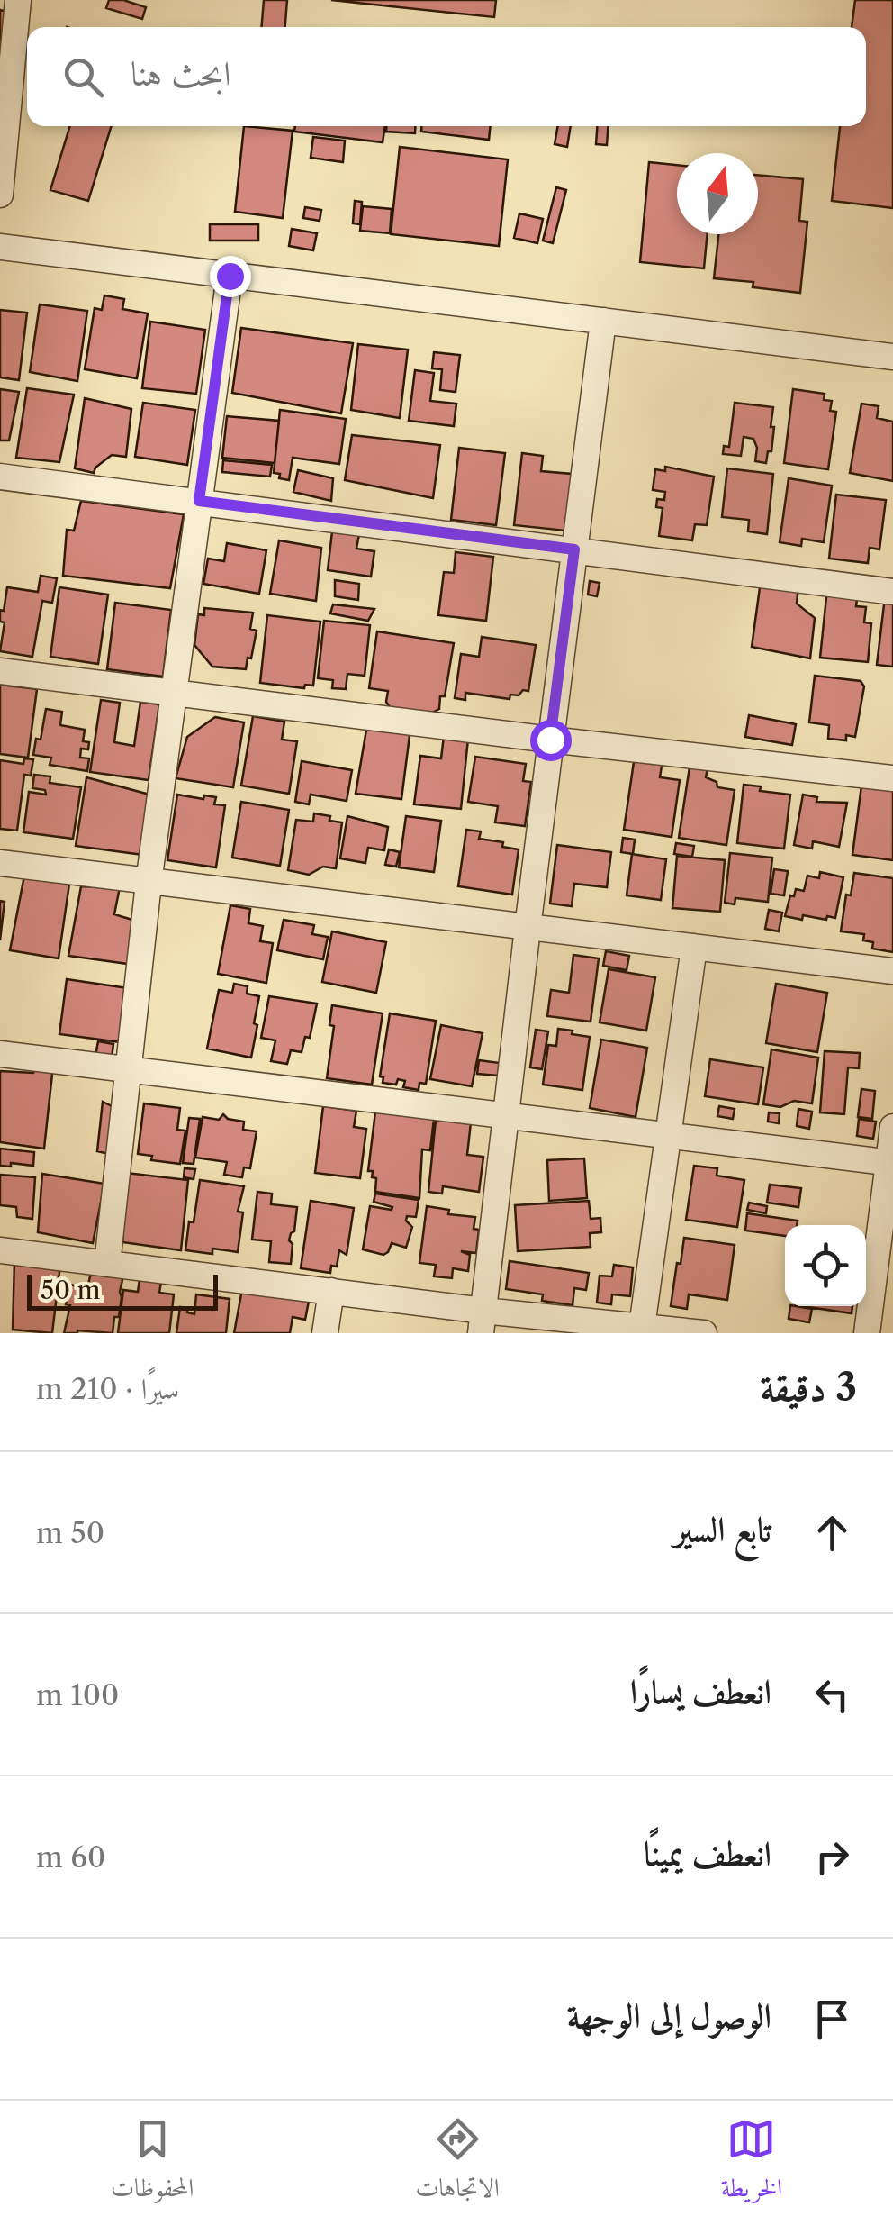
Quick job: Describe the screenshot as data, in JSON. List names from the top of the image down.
{
  "scale_bar": "50 m",
  "north": "top",
  "page": {
    "search": "ابحث هنا",
    "scale": "50 m",
    "heading": ["3 دقيقة", "سيرًا · 210 m"],
    "list": [
      ["تابع السير", "50 m"],
      ["انعطف يسارًا", "100 m"],
      ["انعطف يمينًا", "60 m"],
      "الوصول إلى الوجهة"
    ],
    "nav": ["الخريطة", "الاتجاهات", "المحفوظات"]
  }
}
